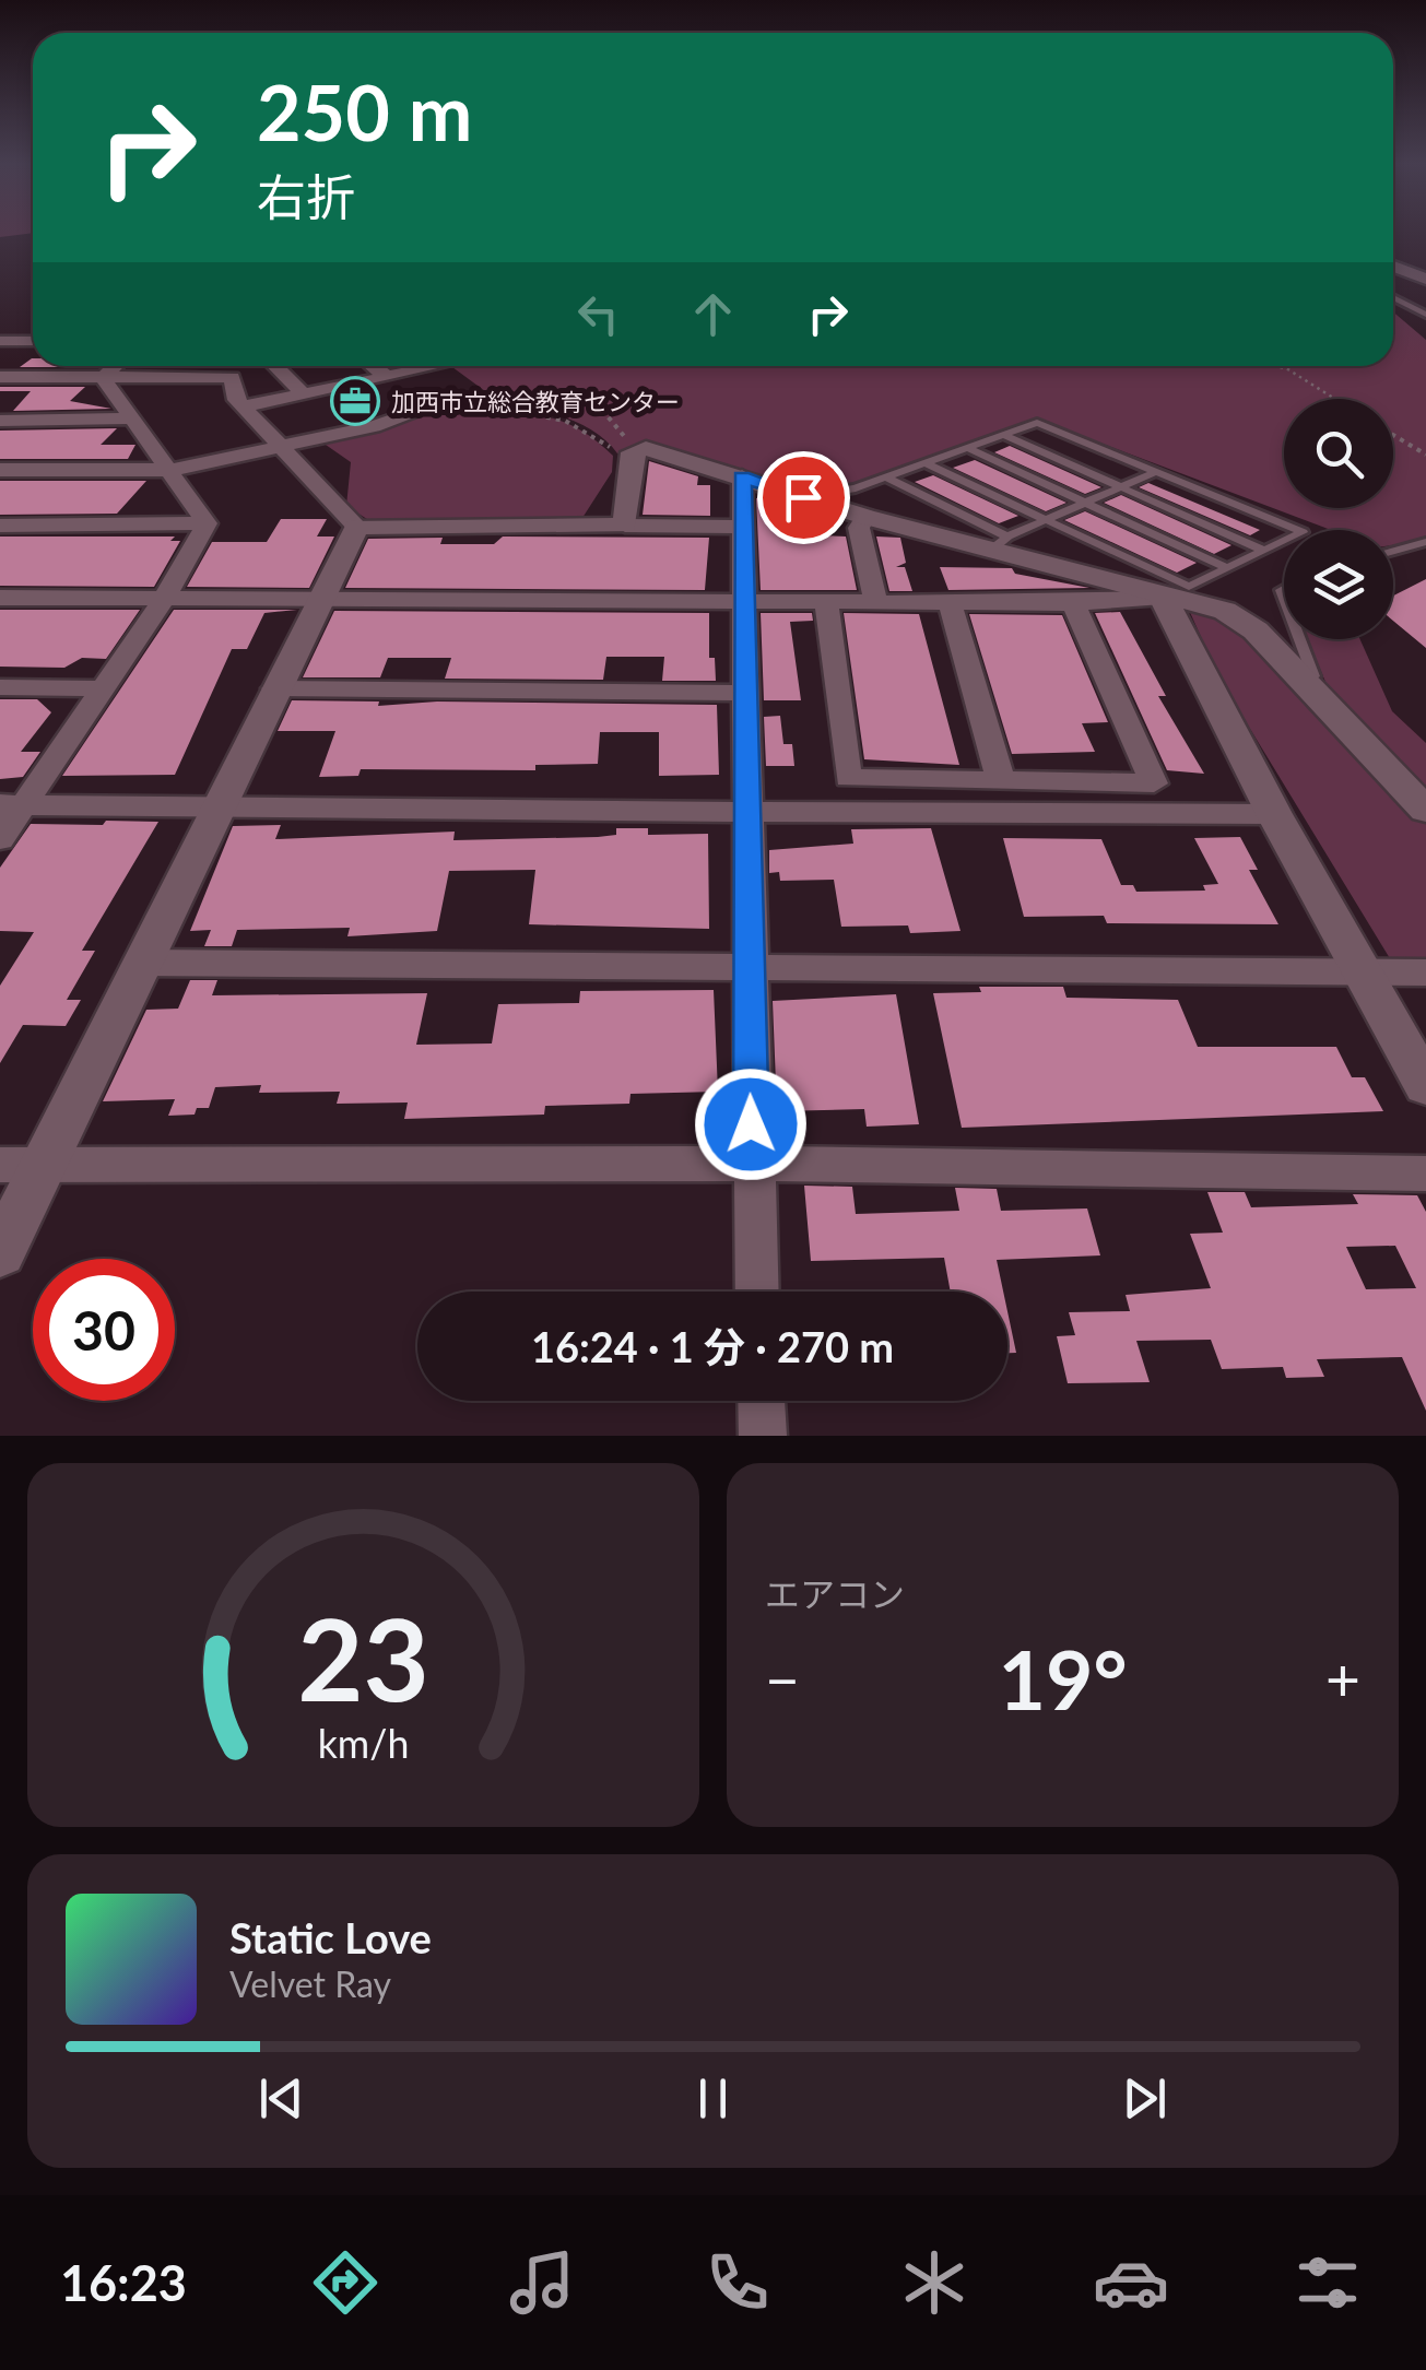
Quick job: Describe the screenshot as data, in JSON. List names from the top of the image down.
{
  "places": {
    "office": ["加西市立総合教育センター"]
  },
  "page": {
    "turn": ["250 m", "右折"],
    "limit": "30",
    "trip": "16:24 · 1 分 · 270 m",
    "tile": "エアコン",
    "heat": ["−", "19°", "+"],
    "song": ["Static Love", "Velvet Ray"],
    "tabs": "16:23",
    "gauge": ["23", "km/h"]
  }
}
